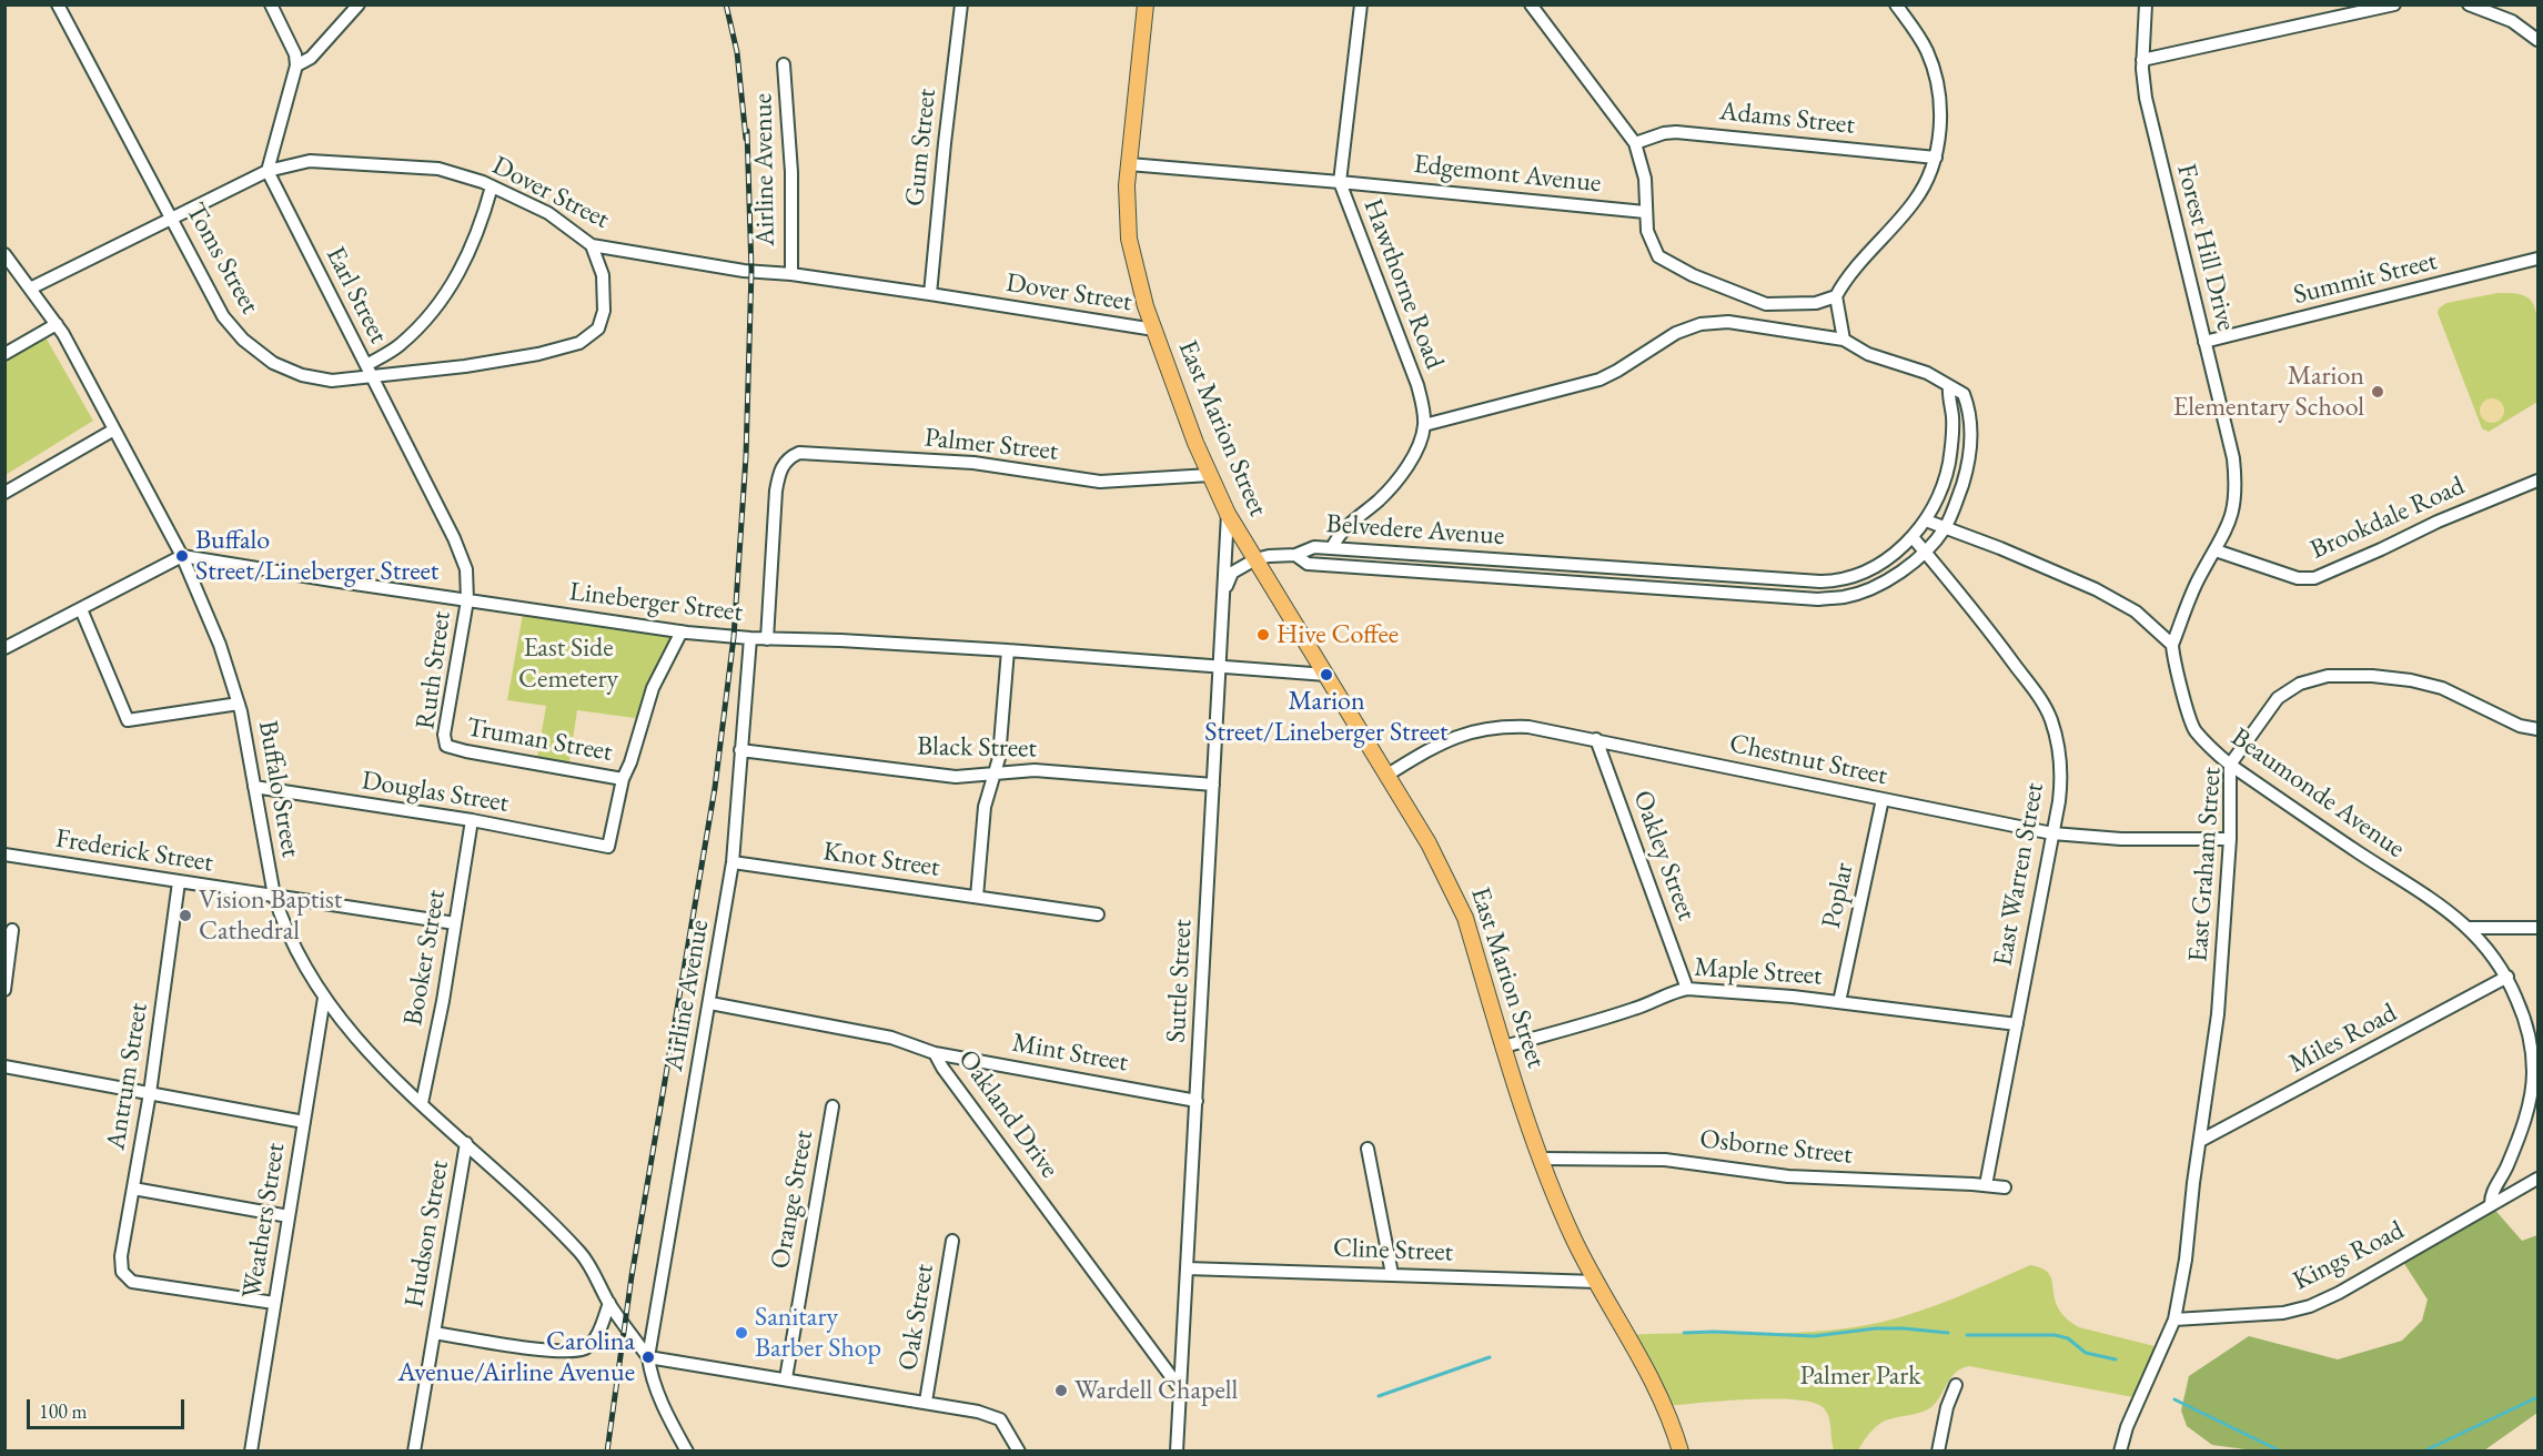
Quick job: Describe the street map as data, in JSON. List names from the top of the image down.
{
  "streets": {
    "main road": ["East Marion Street"],
    "street": [
      "Adams Street",
      "Gum Street",
      "Airline Avenue",
      "Edgemont Avenue",
      "Dover Street",
      "Forest Hill Drive",
      "Toms Street",
      "Summit Street",
      "Hawthorne Road",
      "Earl Street",
      "Palmer Street",
      "Brookdale Road",
      "Belvedere Avenue",
      "Lineberger Street",
      "Ruth Street",
      "Truman Street",
      "Black Street",
      "Chestnut Street",
      "Buffalo Street",
      "Douglas Street",
      "Beaumonde Avenue",
      "Frederick Street",
      "Oakley Street",
      "Knot Street",
      "East Graham Street",
      "East Warren Street",
      "Poplar",
      "Booker Street",
      "Maple Street",
      "Suttle Street",
      "Miles Road",
      "Mint Street",
      "Antrum Street",
      "Oakland Drive",
      "Osborne Street",
      "Orange Street",
      "Weathers Street",
      "Hudson Street",
      "Cline Street",
      "Kings Road",
      "Oak Street"
    ]
  },
  "crossings": [
    ["Gum Street", "Dover Street"],
    ["Airline Avenue", "Dover Street"],
    ["Airline Avenue", "Lineberger Street"],
    ["Airline Avenue", "Black Street"],
    ["Airline Avenue", "Buffalo Street"],
    ["Airline Avenue", "Knot Street"],
    ["Airline Avenue", "Oakland Drive"],
    ["Edgemont Avenue", "Hawthorne Road"],
    ["Edgemont Avenue", "East Marion Street"],
    ["Dover Street", "Toms Street"],
    ["Dover Street", "Earl Street"],
    ["Dover Street", "East Marion Street"],
    ["Dover Street", "Buffalo Street"],
    ["Forest Hill Drive", "Summit Street"],
    ["Forest Hill Drive", "Brookdale Road"],
    ["Forest Hill Drive", "Beaumonde Avenue"],
    ["Toms Street", "Earl Street"],
    ["Hawthorne Road", "Belvedere Avenue"],
    ["Earl Street", "Lineberger Street"],
    ["Earl Street", "Ruth Street"],
    ["East Marion Street", "Palmer Street"],
    ["East Marion Street", "Belvedere Avenue"],
    ["East Marion Street", "Lineberger Street"],
    ["East Marion Street", "Chestnut Street"],
    ["East Marion Street", "Maple Street"],
    ["East Marion Street", "Suttle Street"],
    ["East Marion Street", "Osborne Street"],
    ["East Marion Street", "Cline Street"],
    ["Palmer Street", "Lineberger Street"],
    ["Belvedere Avenue", "East Warren Street"],
    ["Lineberger Street", "Ruth Street"],
    ["Lineberger Street", "Buffalo Street"],
    ["Lineberger Street", "Suttle Street"],
    ["Ruth Street", "Truman Street"],
    ["Truman Street", "Douglas Street"],
    ["Black Street", "Suttle Street"],
    ["Chestnut Street", "Oakley Street"],
    ["Chestnut Street", "East Graham Street"],
    ["Chestnut Street", "East Warren Street"],
    ["Chestnut Street", "Poplar"],
    ["Buffalo Street", "Douglas Street"],
    ["Buffalo Street", "Frederick Street"],
    ["Buffalo Street", "Booker Street"],
    ["Buffalo Street", "Weathers Street"],
    ["Buffalo Street", "Hudson Street"],
    ["Douglas Street", "Booker Street"],
    ["Beaumonde Avenue", "East Graham Street"],
    ["Beaumonde Avenue", "Miles Road"],
    ["Beaumonde Avenue", "Kings Road"],
    ["Frederick Street", "Booker Street"],
    ["Frederick Street", "Antrum Street"],
    ["Oakley Street", "Maple Street"],
    ["East Graham Street", "Miles Road"],
    ["East Graham Street", "Kings Road"],
    ["East Warren Street", "Maple Street"],
    ["East Warren Street", "Osborne Street"],
    ["Poplar", "Maple Street"],
    ["Suttle Street", "Mint Street"],
    ["Suttle Street", "Oakland Drive"],
    ["Suttle Street", "Cline Street"],
    ["Mint Street", "Oakland Drive"],
    ["Antrum Street", "Weathers Street"]
  ],
  "parks": ["East Side Cemetery", "Palmer Park"],
  "places": [
    "Marion Elementary School",
    "Buffalo Street/Lineberger Street",
    "Hive Coffee",
    "Marion Street/Lineberger Street",
    "Vision Baptist Cathedral",
    "Sanitary Barber Shop",
    "Carolina Avenue/Airline Avenue",
    "Wardell Chapell"
  ],
  "scale_bar": "100 m"
}
